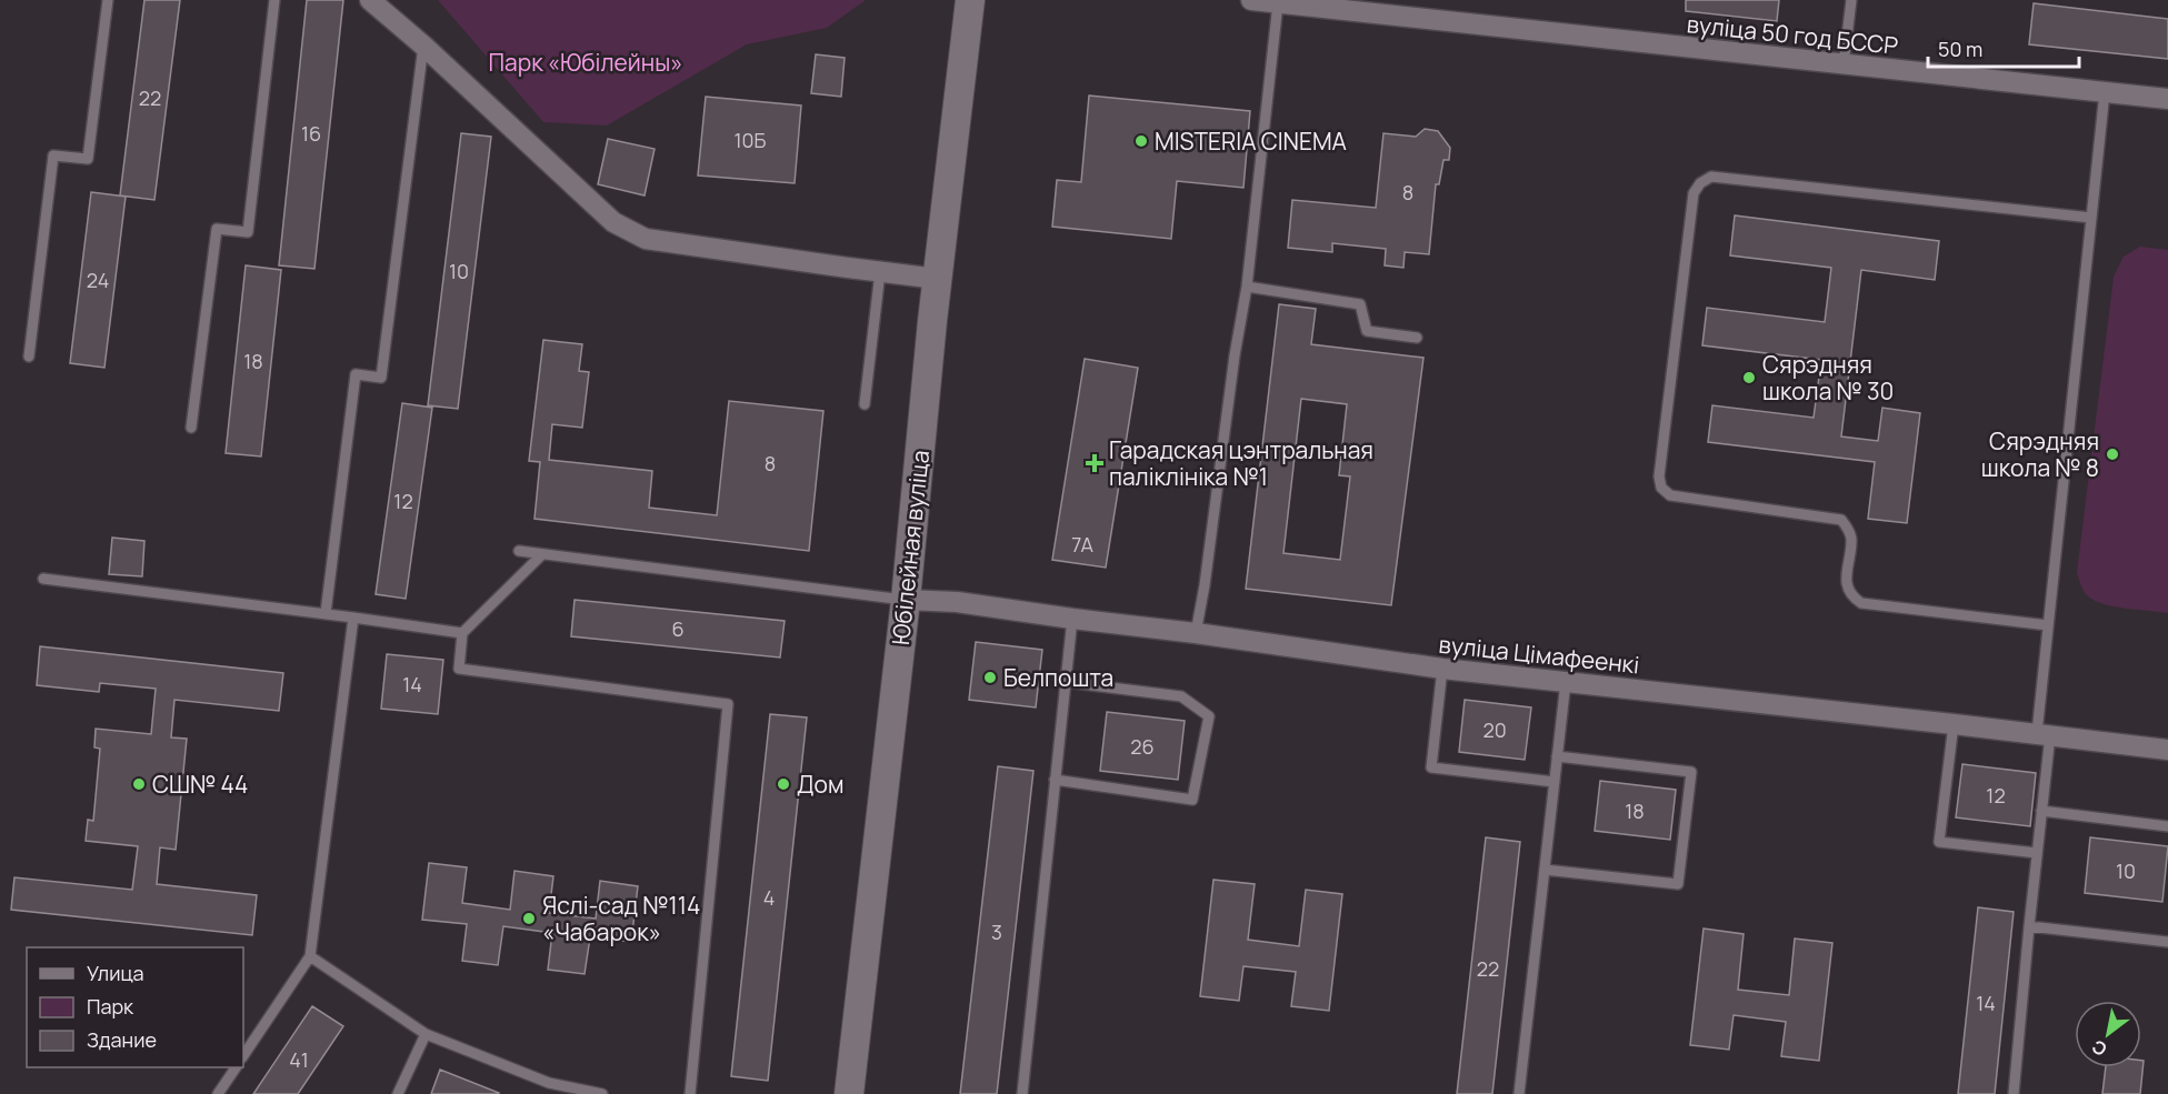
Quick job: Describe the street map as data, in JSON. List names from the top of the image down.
{
  "streets": {
    "main road": ["Юбілейная вуліца"],
    "street": ["вуліца 50 год БССР", "вуліца Цімафеенкі"]
  },
  "crossings": [
    ["Юбілейная вуліца", "вуліца Цімафеенкі"]
  ],
  "parks": ["Парк «Юбілейны»"],
  "places": {
    "other": [
      "MISTERIA CINEMA",
      "Сярэдняя школа № 30",
      "Сярэдняя школа № 8",
      "Белпошта",
      "СШ№ 44",
      "Дом",
      "Яслі-сад №114 «Чабарок»"
    ],
    "health": ["Гарадская цэнтральная паліклініка №1"]
  },
  "house_numbers": [
    "22",
    "16",
    "10Б",
    "8",
    "10",
    "24",
    "18",
    "8",
    "12",
    "7А",
    "6",
    "14",
    "20",
    "26",
    "12",
    "18",
    "10",
    "4",
    "3",
    "22",
    "14",
    "41"
  ],
  "legend": ["Улица", "Парк", "Здание"],
  "scale_bar": "50 m",
  "north": "bottom left"
}
